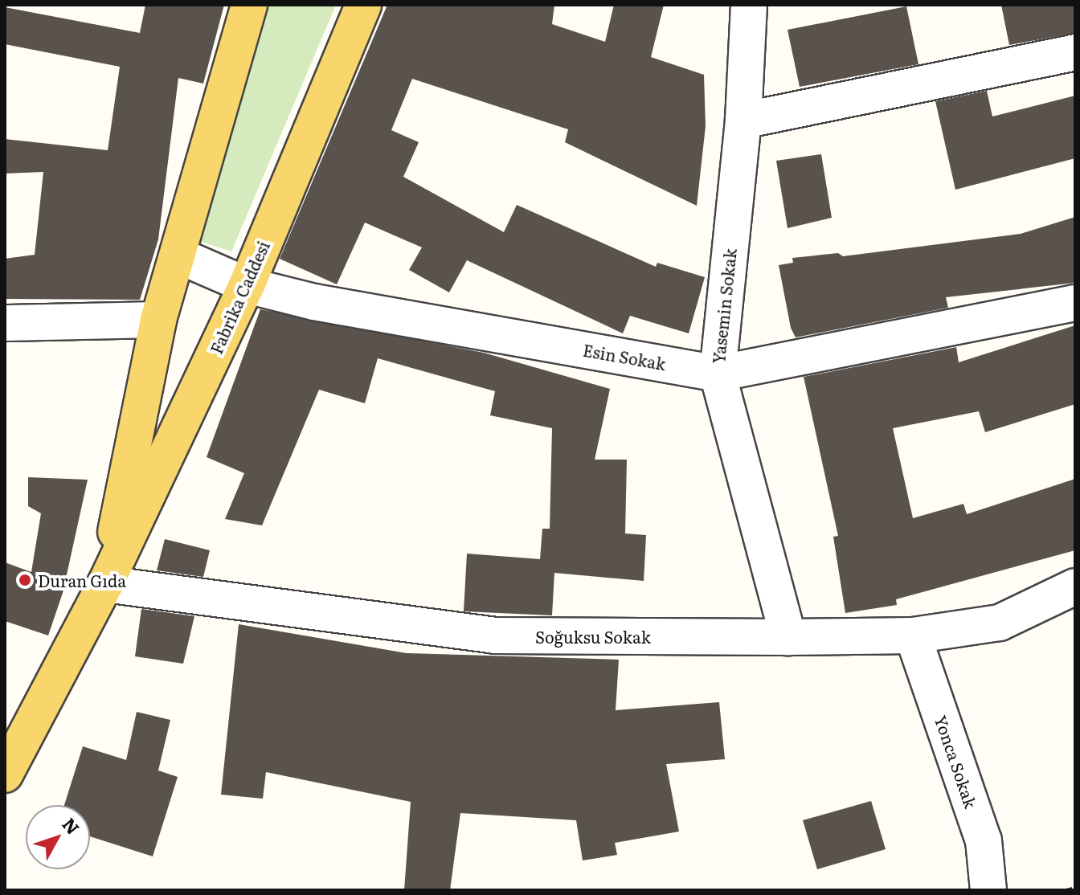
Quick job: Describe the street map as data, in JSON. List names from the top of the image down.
{
  "streets": {
    "main road": ["Fabrika Caddesi"],
    "street": [
      "Yasemin Sokak",
      "Esin Sokak",
      "Soğuksu Sokak",
      "Yonca Sokak"
    ]
  },
  "crossings": [
    ["Fabrika Caddesi", "Esin Sokak"],
    ["Fabrika Caddesi", "Soğuksu Sokak"],
    ["Yasemin Sokak", "Esin Sokak"],
    ["Yasemin Sokak", "Soğuksu Sokak"],
    ["Soğuksu Sokak", "Yonca Sokak"]
  ],
  "places": ["Duran Gıda"],
  "north": "top right"
}
